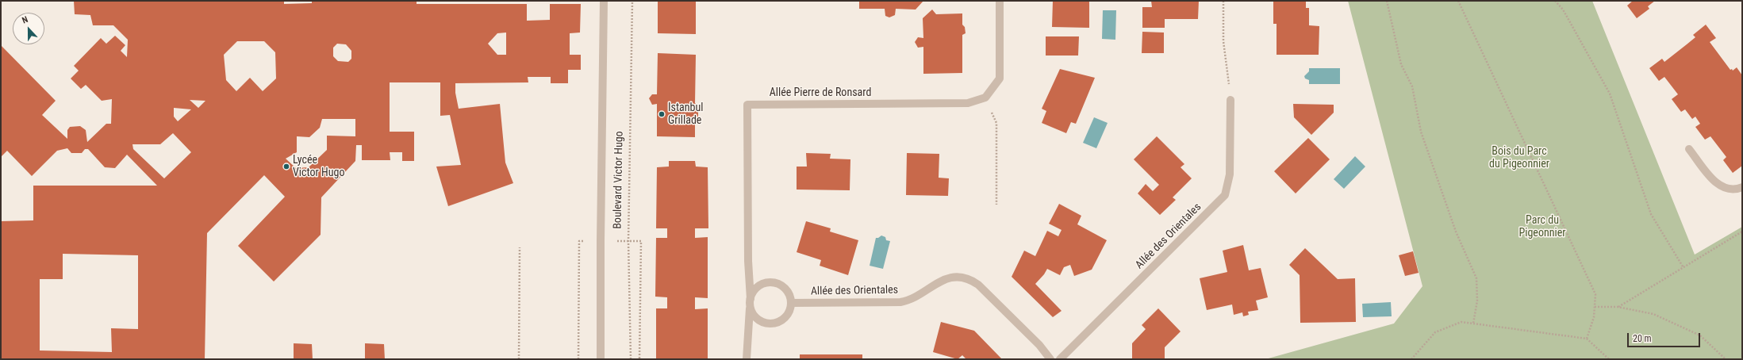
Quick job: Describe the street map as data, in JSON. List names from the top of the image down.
{
  "streets": {
    "street": ["Allée Pierre de Ronsard", "Boulevard Victor Hugo", "Allée des Orientales"]
  },
  "crossings": [
    ["Allée Pierre de Ronsard", "Allée des Orientales"]
  ],
  "parks": ["Bois du Parc du Pigeonnier", "Parc du Pigeonnier"],
  "places": ["Istanbul Grillade", "Lycée Victor Hugo"],
  "scale_bar": "20 m",
  "north": "top"
}
